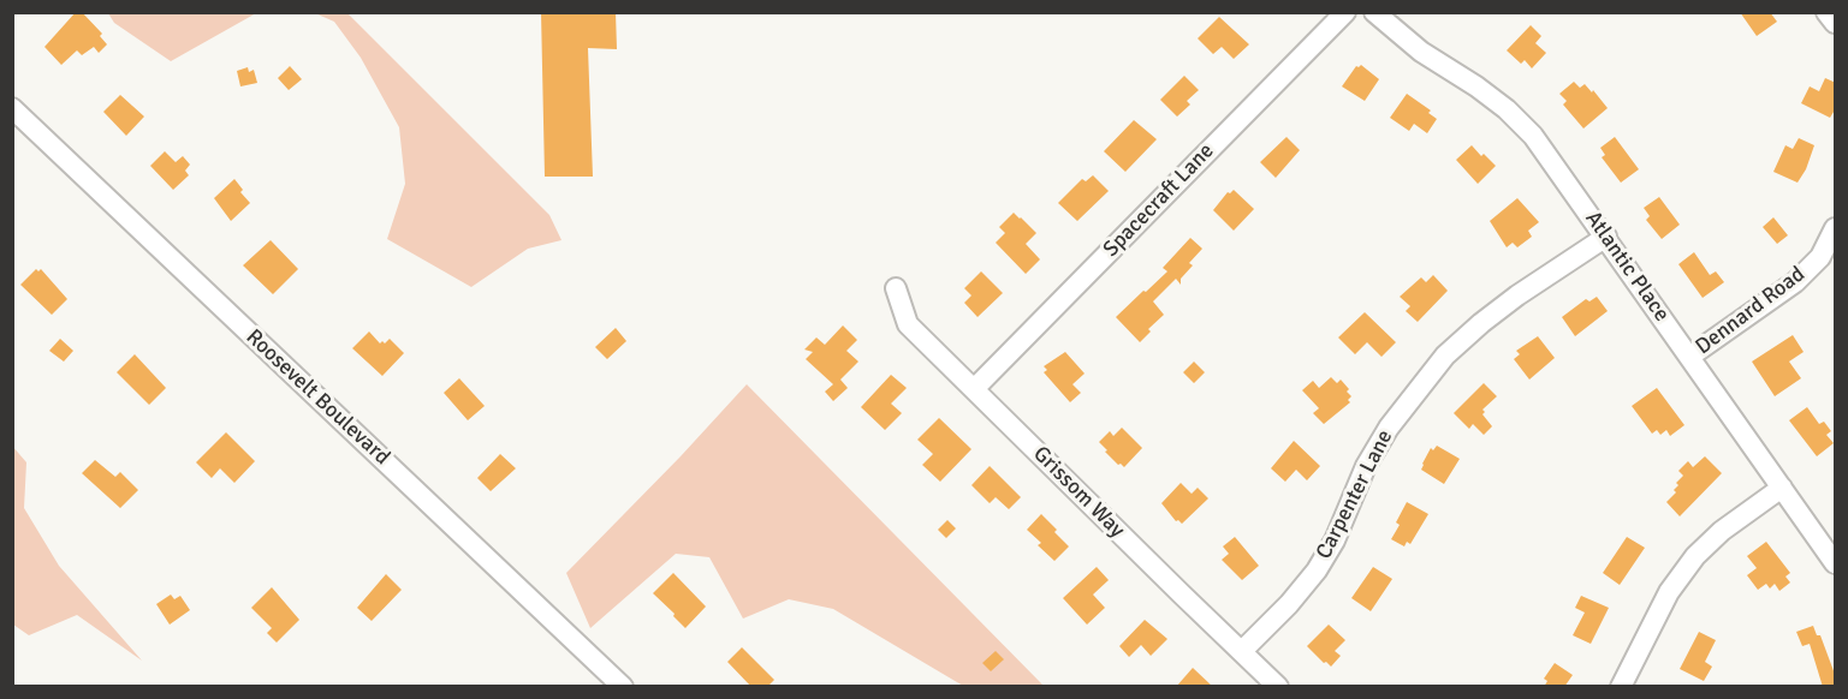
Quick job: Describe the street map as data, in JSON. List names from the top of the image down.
{
  "streets": {
    "street": [
      "Spacecraft Lane",
      "Atlantic Place",
      "Dennard Road",
      "Roosevelt Boulevard",
      "Grissom Way",
      "Carpenter Lane"
    ]
  },
  "crossings": [
    ["Spacecraft Lane", "Grissom Way"],
    ["Atlantic Place", "Dennard Road"],
    ["Atlantic Place", "Carpenter Lane"],
    ["Grissom Way", "Carpenter Lane"]
  ]
}
